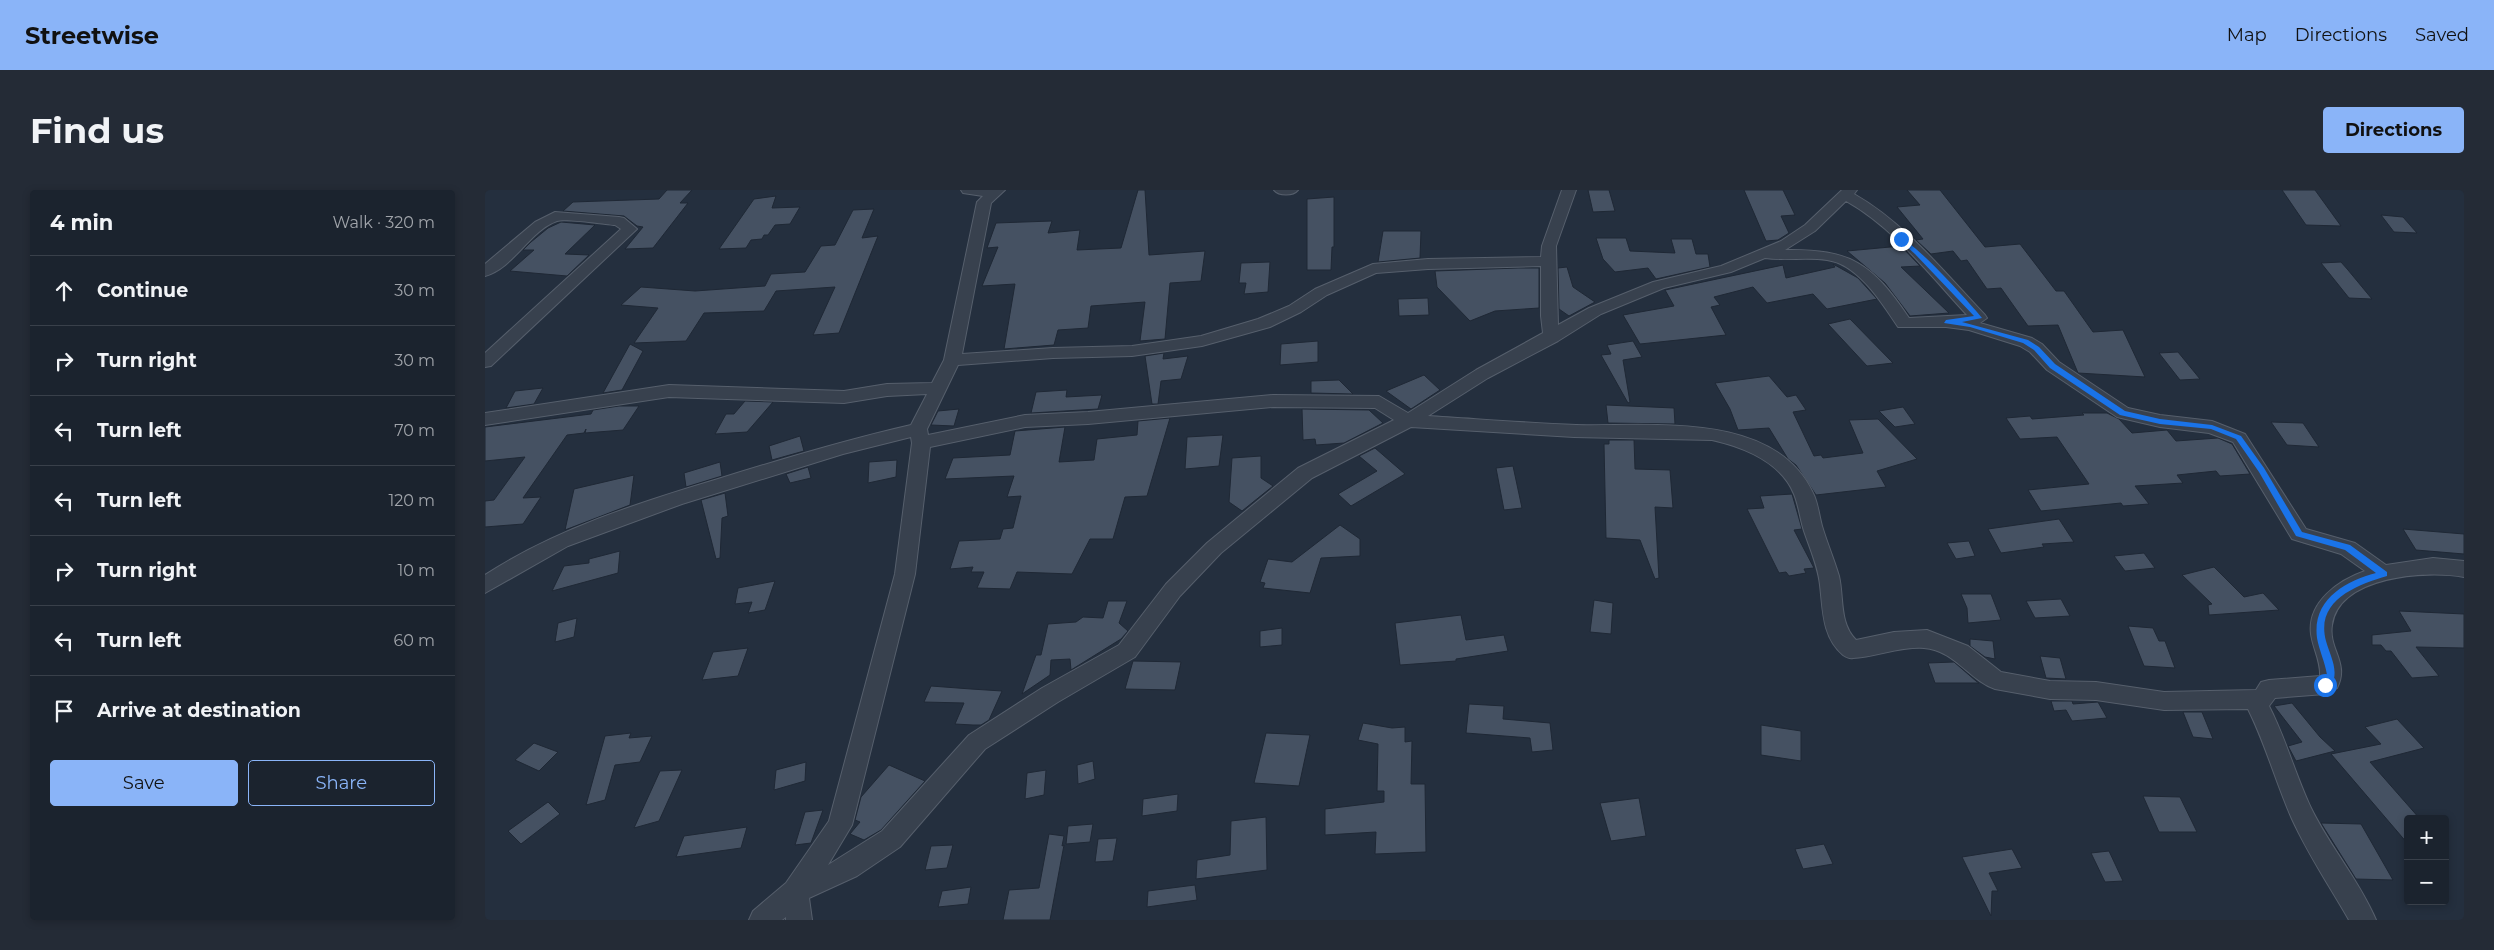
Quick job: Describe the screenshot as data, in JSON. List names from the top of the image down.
{
  "page": {
    "header": "Streetwise",
    "nav": ["Map", "Directions", "Saved"],
    "buttons": [
      "Directions",
      ["Save", "Share"]
    ],
    "title": "Find us",
    "heading": ["4 min", "Walk · 320 m"],
    "list": [
      ["Continue", "30 m"],
      ["Turn right", "30 m"],
      ["Turn left", "70 m"],
      ["Turn left", "120 m"],
      ["Turn right", "10 m"],
      ["Turn left", "60 m"],
      "Arrive at destination"
    ],
    "map_buttons": ["+", "−"]
  }
}
